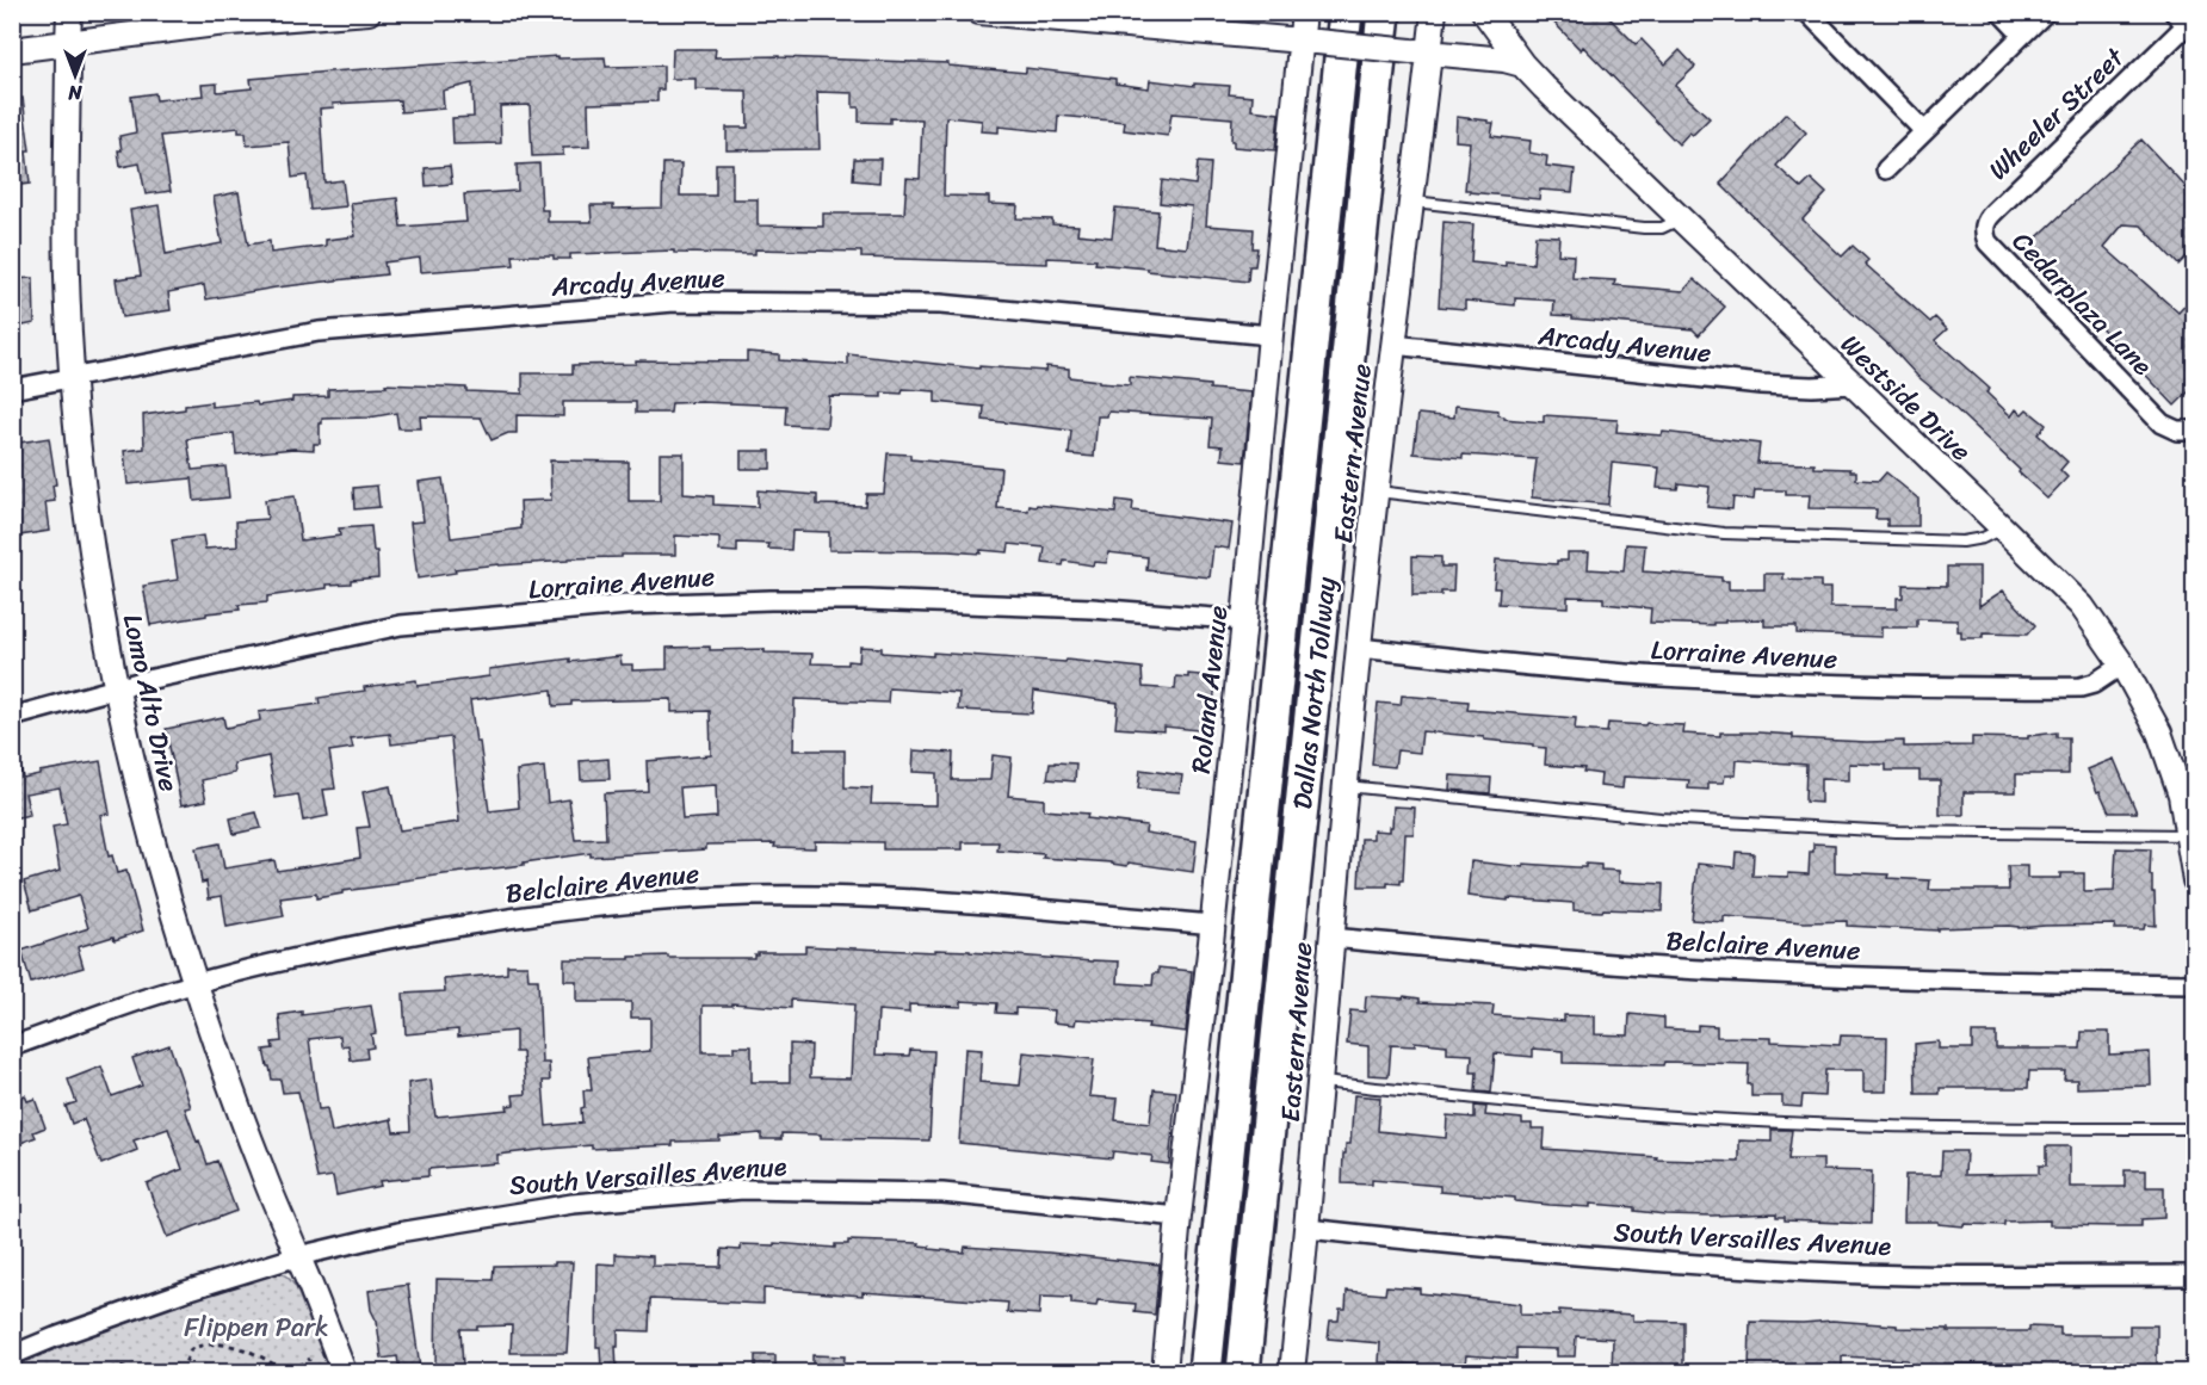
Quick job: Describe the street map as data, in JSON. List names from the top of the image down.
{
  "streets": {
    "highway": ["Dallas North Tollway"],
    "street": [
      "Wheeler Street",
      "Arcady Avenue",
      "Cedarplaza Lane",
      "Westside Drive",
      "Eastern Avenue",
      "Lorraine Avenue",
      "Roland Avenue",
      "Lomo Alto Drive",
      "Belclaire Avenue",
      "South Versailles Avenue"
    ]
  },
  "crossings": [
    ["Wheeler Street", "Cedarplaza Lane"],
    ["Arcady Avenue", "Westside Drive"],
    ["Arcady Avenue", "Eastern Avenue"],
    ["Arcady Avenue", "Roland Avenue"],
    ["Arcady Avenue", "Lomo Alto Drive"],
    ["Westside Drive", "Lorraine Avenue"],
    ["Eastern Avenue", "Lorraine Avenue"],
    ["Eastern Avenue", "Belclaire Avenue"],
    ["Eastern Avenue", "South Versailles Avenue"],
    ["Lorraine Avenue", "Roland Avenue"],
    ["Lorraine Avenue", "Lomo Alto Drive"],
    ["Roland Avenue", "Belclaire Avenue"],
    ["Roland Avenue", "South Versailles Avenue"],
    ["Lomo Alto Drive", "Belclaire Avenue"],
    ["Lomo Alto Drive", "South Versailles Avenue"]
  ],
  "parks": ["Flippen Park"],
  "north": "bottom"
}
